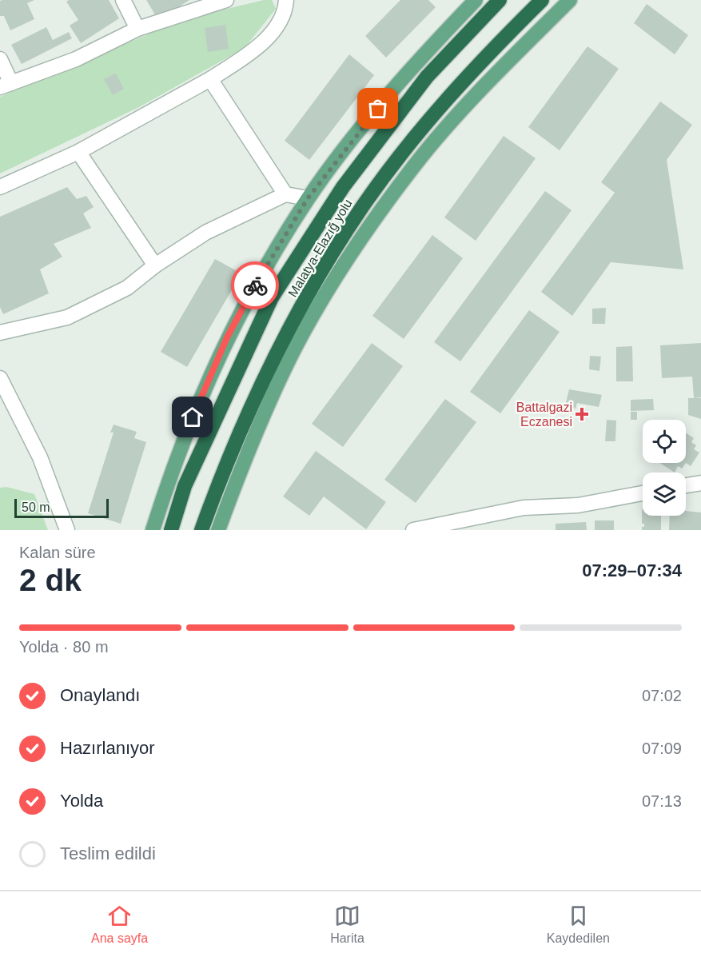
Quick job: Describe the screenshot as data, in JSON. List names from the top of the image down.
{
  "streets": {
    "highway": ["Malatya-Elazığ yolu"]
  },
  "places": {
    "health": ["Battalgazi Eczanesi"]
  },
  "scale_bar": "50 m",
  "page": {
    "scale": "50 m",
    "heading": ["2 dk", "Kalan süre", "07:29–07:34"],
    "bar": "Yolda · 80 m",
    "list": [
      ["Onaylandı", "07:02"],
      ["Hazırlanıyor", "07:09"],
      ["Yolda", "07:13"],
      "Teslim edildi"
    ],
    "tabs": ["Ana sayfa", "Harita", "Kaydedilen"]
  }
}
